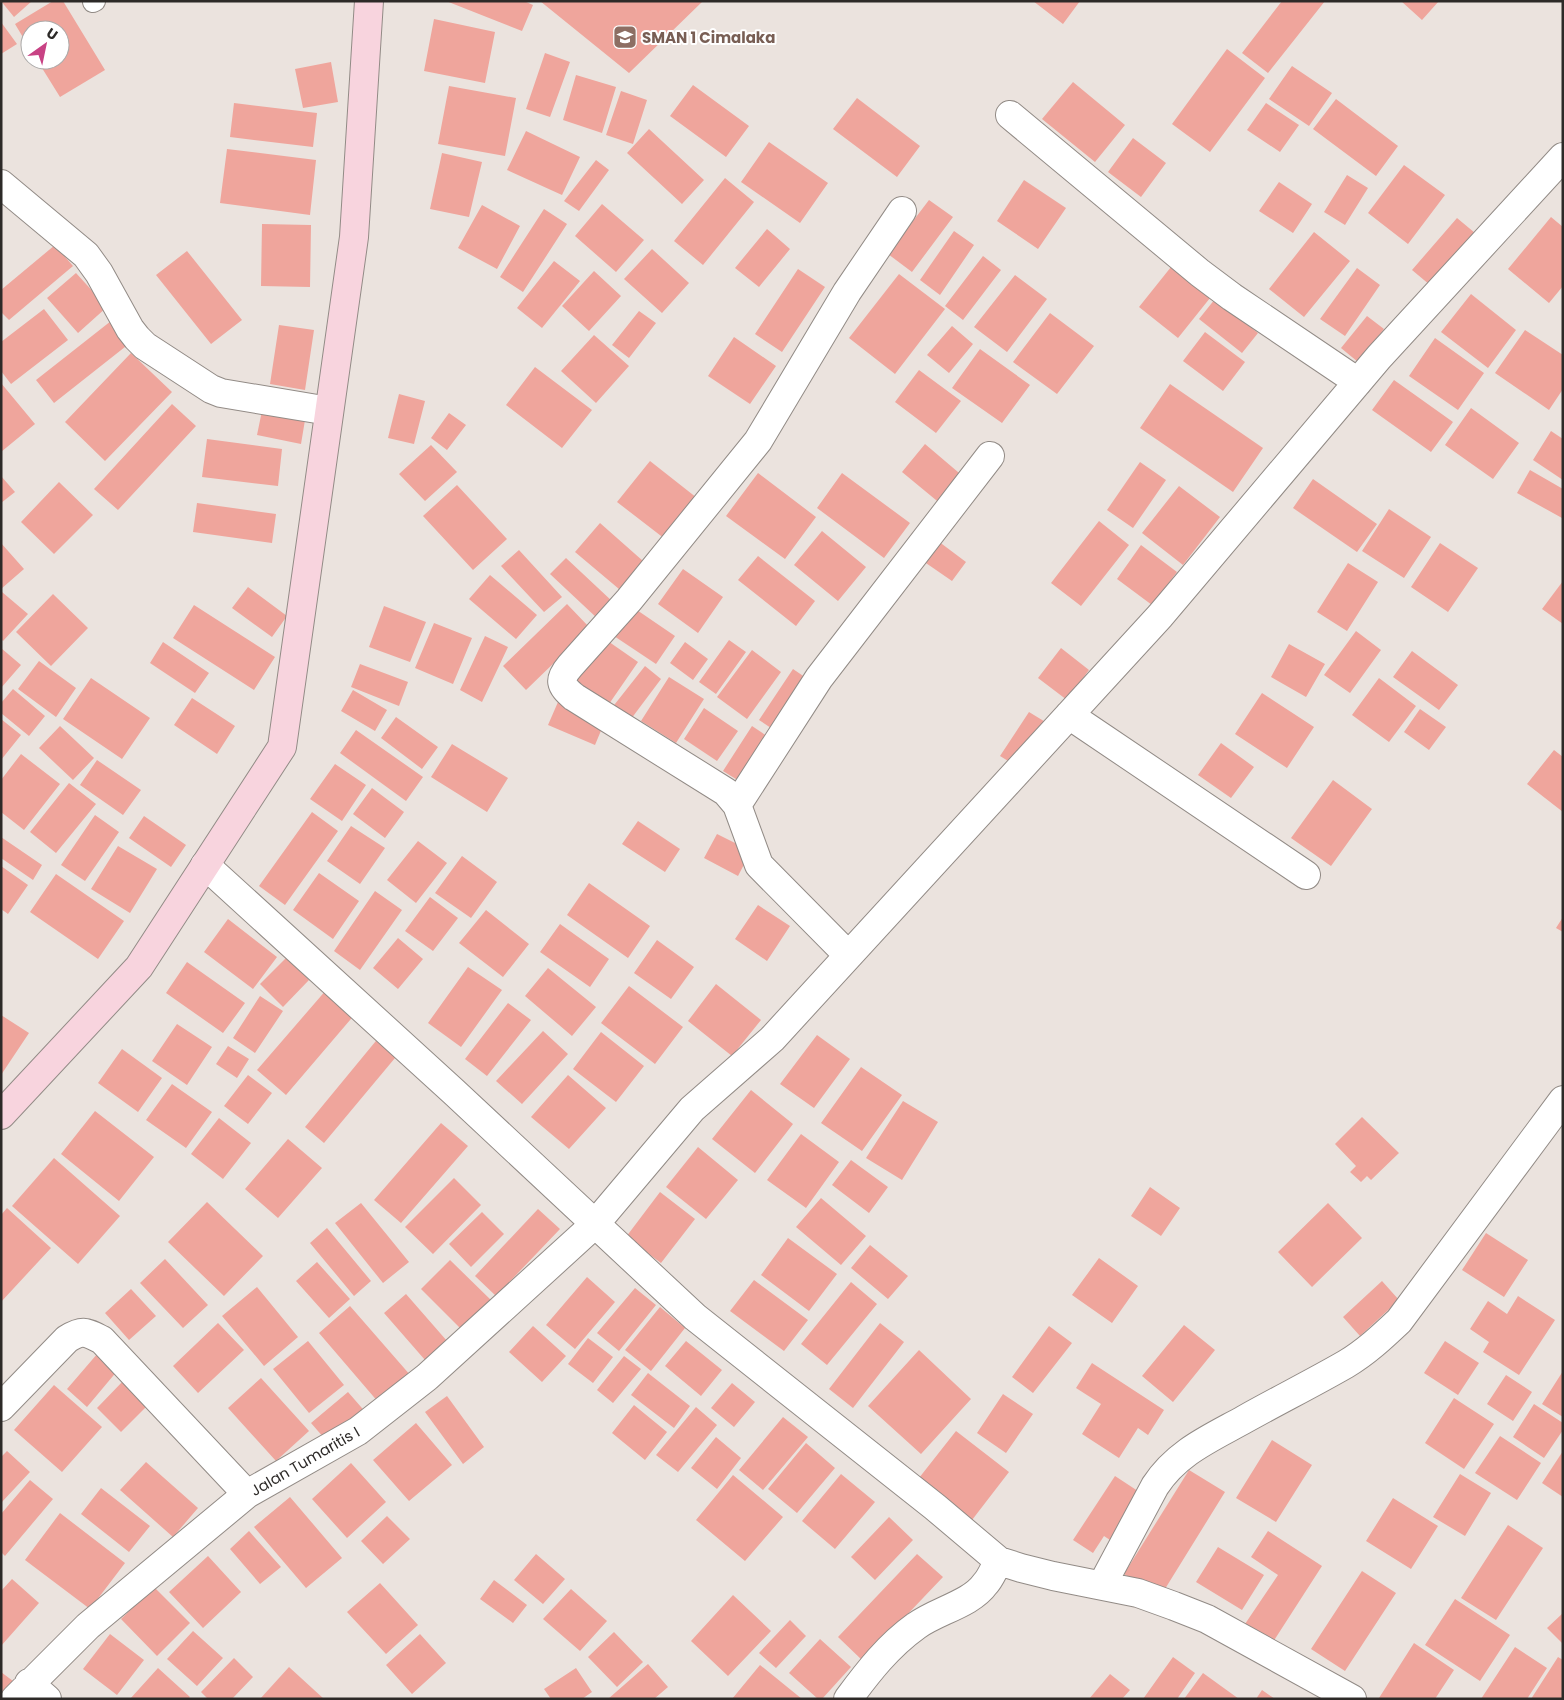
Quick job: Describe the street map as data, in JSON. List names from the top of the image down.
{
  "streets": {
    "street": ["Jalan Tumaritis I"]
  },
  "places": {
    "school or university": ["SMAN 1 Cimalaka"]
  },
  "north": "top right"
}
